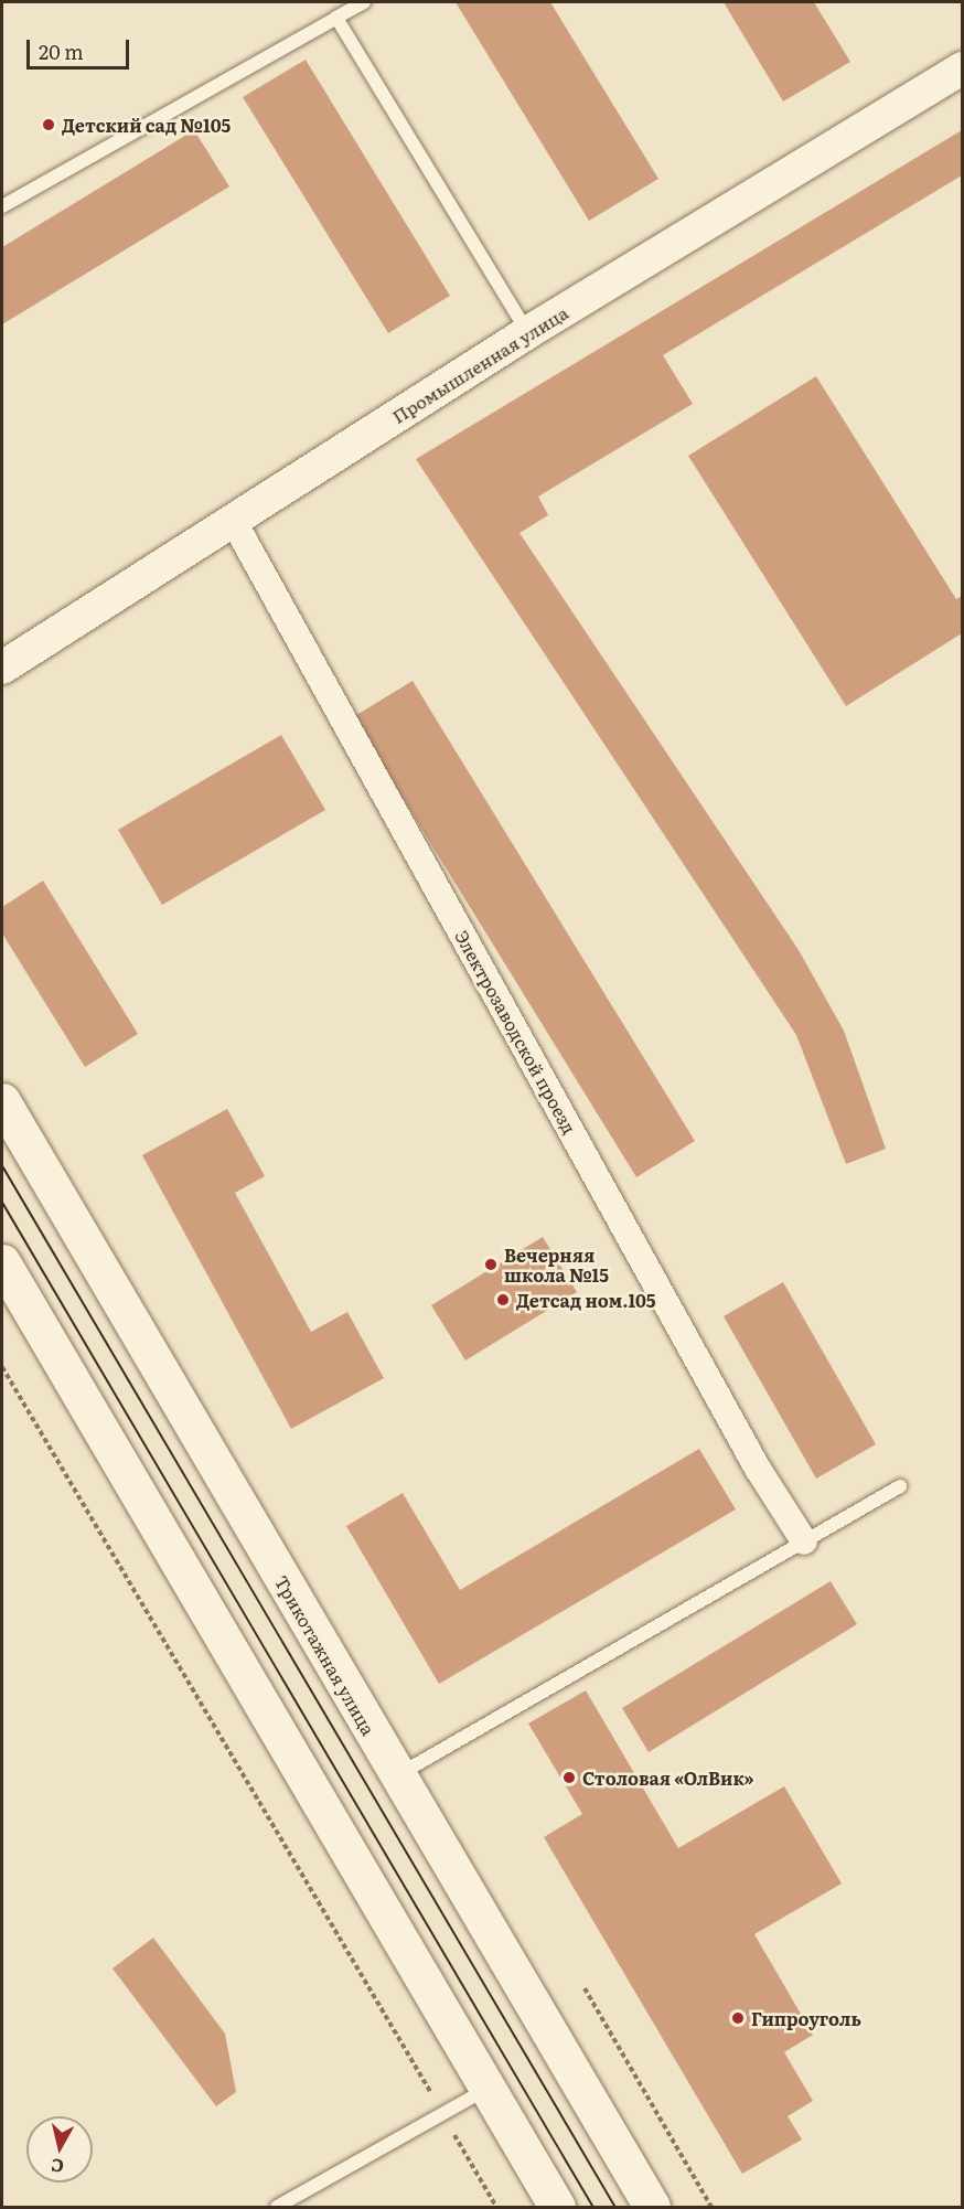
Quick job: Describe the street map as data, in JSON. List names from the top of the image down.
{
  "streets": {
    "main road": ["Трикотажная улица"],
    "street": ["Промышленная улица", "Электрозаводской проезд"]
  },
  "crossings": [
    ["Промышленная улица", "Электрозаводской проезд"]
  ],
  "places": [
    "Детский сад №105",
    "Вечерняя школа №15",
    "Детсад ном.105",
    "Столовая «ОлВик»",
    "Гипроуголь"
  ],
  "scale_bar": "20 m",
  "north": "bottom"
}
